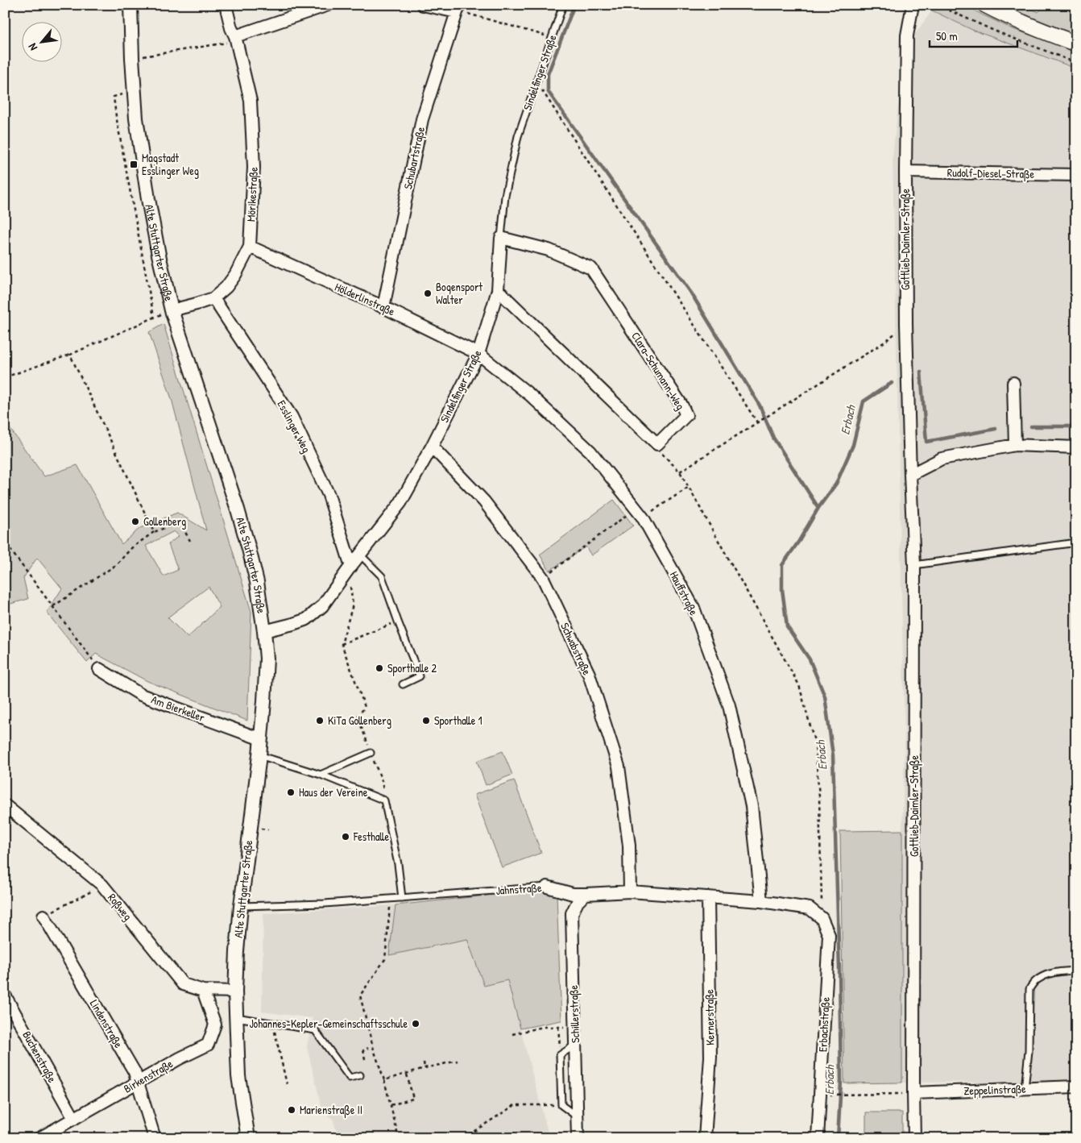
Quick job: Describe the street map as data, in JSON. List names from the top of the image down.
{
  "streets": {
    "street": [
      "Sindelfinger Straße",
      "Schubartstraße",
      "Rudolf-Diesel-Straße",
      "Mörikestraße",
      "Gottlieb-Daimler-Straße",
      "Alte Stuttgarter Straße",
      "Hölderlinstraße",
      "Clara-Schumann-Weg",
      "Esslinger Weg",
      "Hauffstraße",
      "Schwabstraße",
      "Am Bierkeller",
      "Jahnstraße",
      "Roßweg",
      "Schillerstraße",
      "Kernerstraße",
      "Lindenstraße",
      "Erbachstraße",
      "Buchenstraße",
      "Birkenstraße",
      "Zeppelinstraße"
    ]
  },
  "crossings": [
    ["Sindelfinger Straße", "Alte Stuttgarter Straße"],
    ["Sindelfinger Straße", "Hölderlinstraße"],
    ["Sindelfinger Straße", "Clara-Schumann-Weg"],
    ["Sindelfinger Straße", "Esslinger Weg"],
    ["Sindelfinger Straße", "Hauffstraße"],
    ["Sindelfinger Straße", "Schwabstraße"],
    ["Schubartstraße", "Hölderlinstraße"],
    ["Rudolf-Diesel-Straße", "Gottlieb-Daimler-Straße"],
    ["Mörikestraße", "Alte Stuttgarter Straße"],
    ["Mörikestraße", "Hölderlinstraße"],
    ["Mörikestraße", "Esslinger Weg"],
    ["Gottlieb-Daimler-Straße", "Zeppelinstraße"],
    ["Alte Stuttgarter Straße", "Am Bierkeller"],
    ["Alte Stuttgarter Straße", "Jahnstraße"],
    ["Alte Stuttgarter Straße", "Roßweg"],
    ["Hölderlinstraße", "Hauffstraße"],
    ["Hauffstraße", "Jahnstraße"],
    ["Schwabstraße", "Jahnstraße"],
    ["Jahnstraße", "Schillerstraße"],
    ["Jahnstraße", "Kernerstraße"],
    ["Jahnstraße", "Erbachstraße"],
    ["Roßweg", "Birkenstraße"],
    ["Lindenstraße", "Birkenstraße"],
    ["Buchenstraße", "Birkenstraße"]
  ],
  "water": ["Erbach"],
  "places": {
    "transit": ["Magstadt Esslinger Weg"],
    "other": [
      "Bogensport Walter",
      "Gollenberg",
      "Sporthalle 2",
      "KiTa Gollenberg",
      "Sporthalle 1",
      "Haus der Vereine",
      "Festhalle",
      "Johannes-Kepler-Gemeinschaftsschule",
      "Marienstraße II"
    ]
  },
  "scale_bar": "50 m",
  "north": "bottom left"
}
